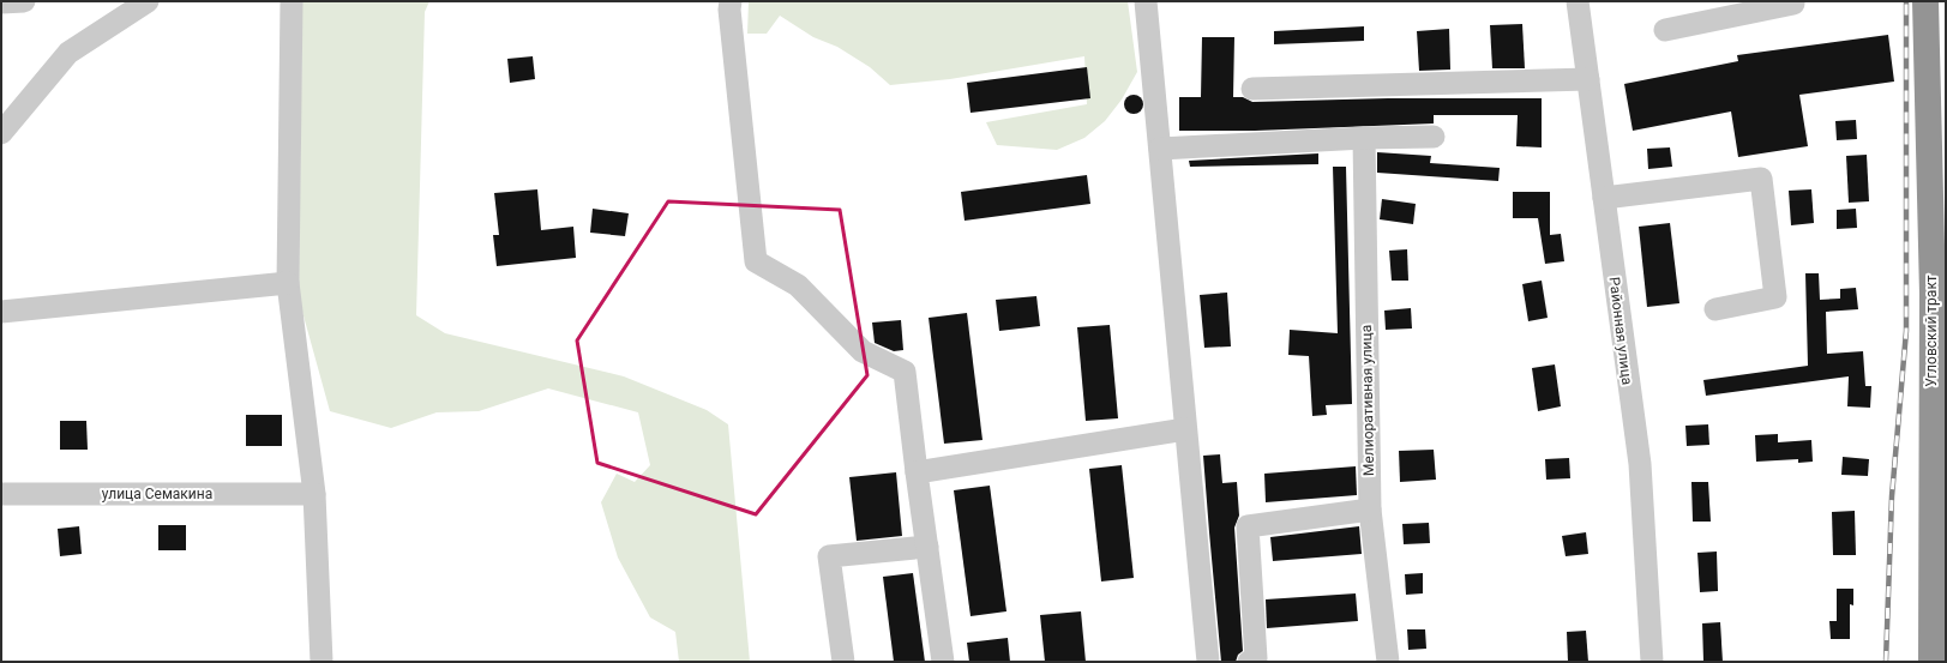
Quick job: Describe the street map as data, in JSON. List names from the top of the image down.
{
  "streets": {
    "highway": ["Угловский тракт"],
    "street": ["Районная улица", "Мелиоративная улица", "улица Семакина"]
  }
}
